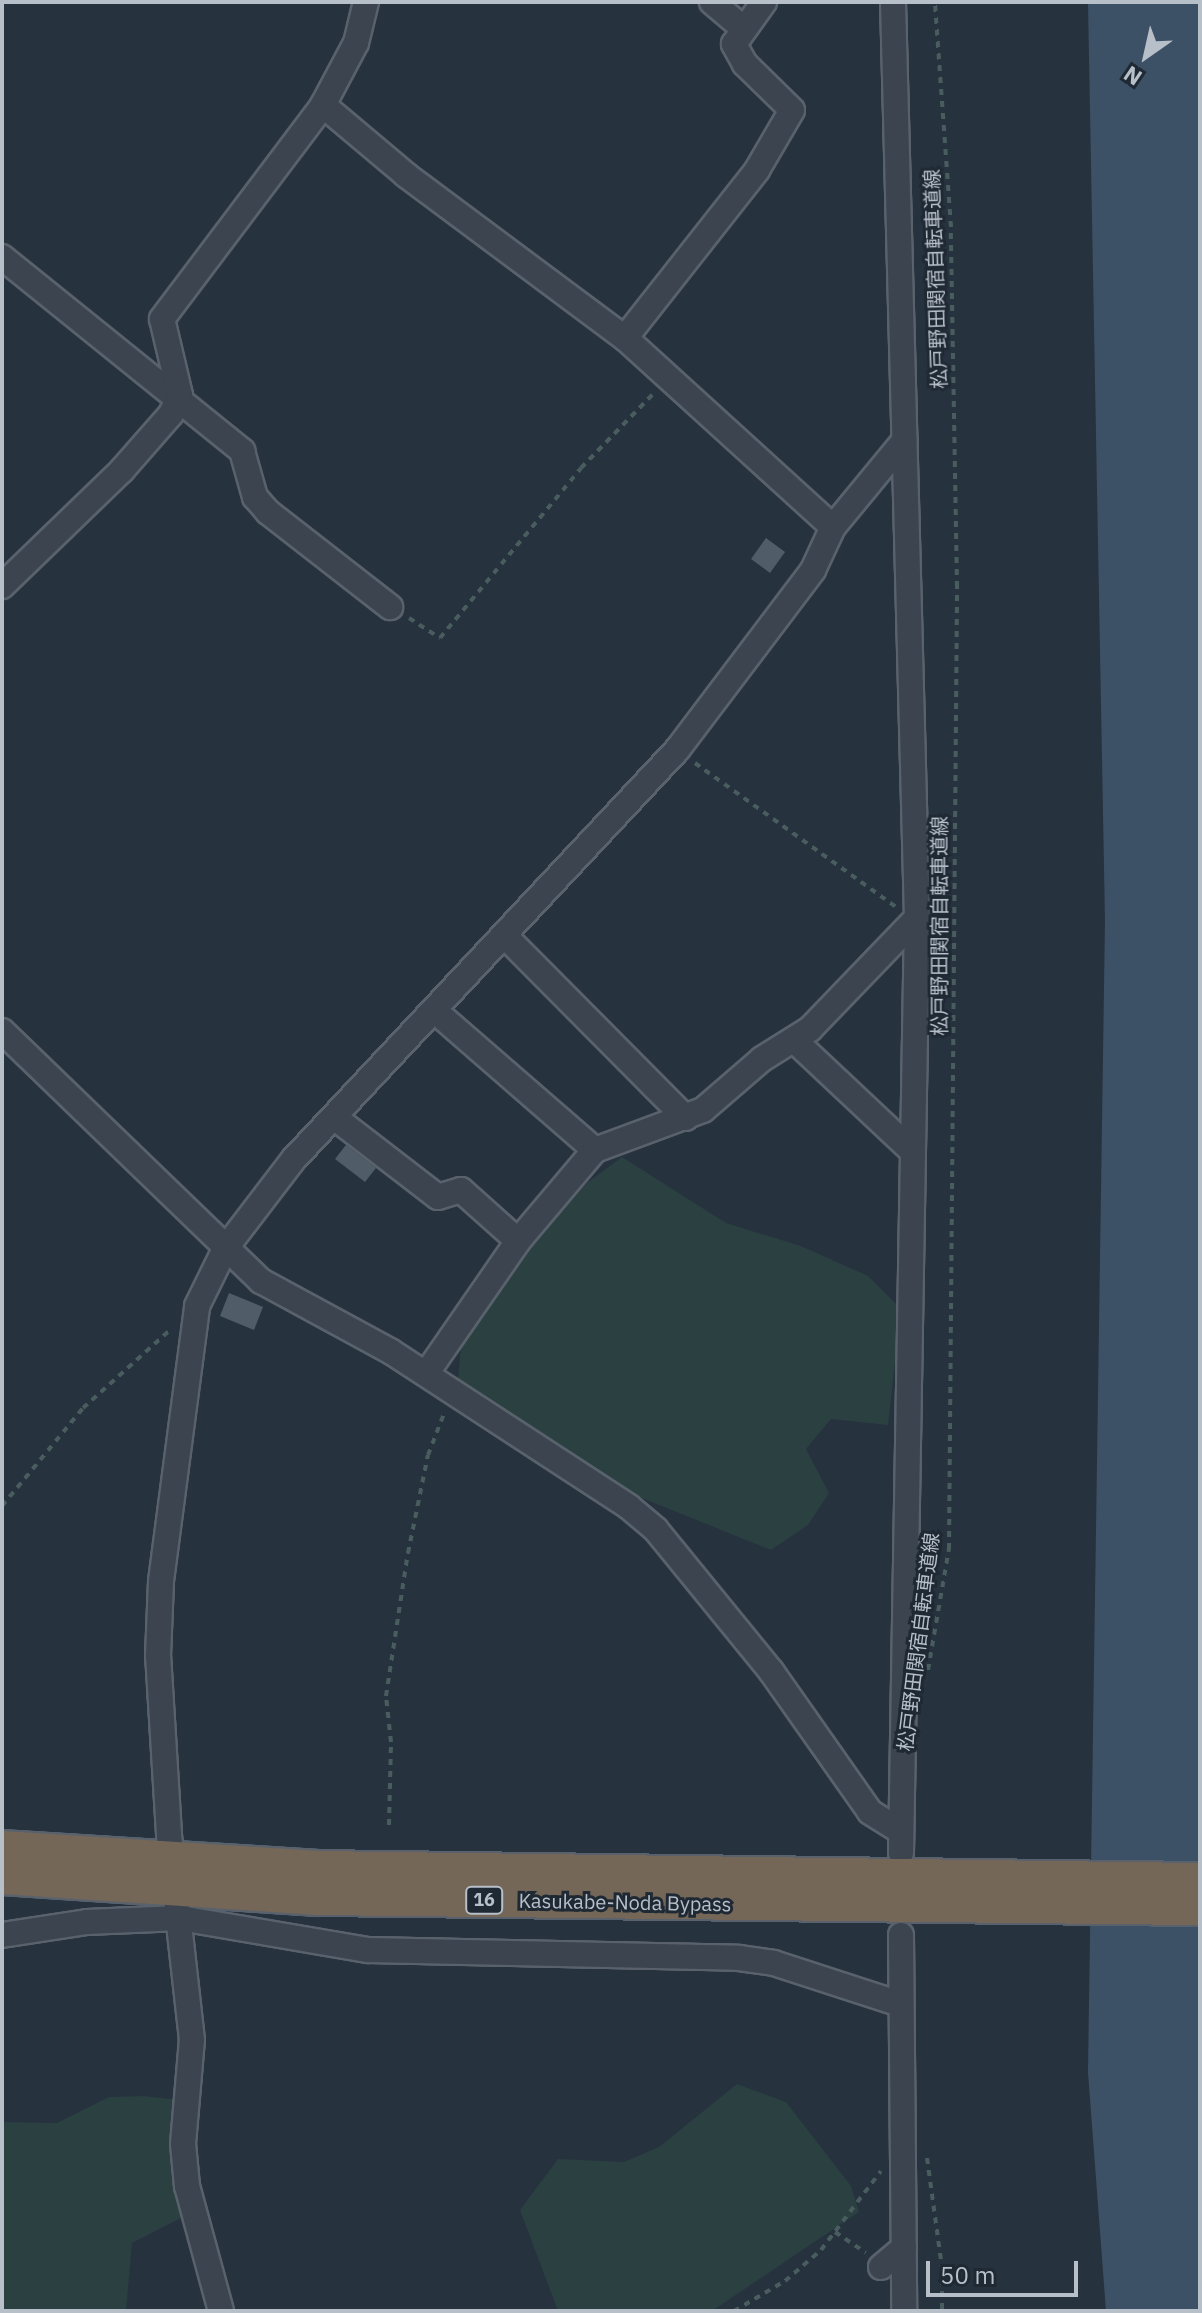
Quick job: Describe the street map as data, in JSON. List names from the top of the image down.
{
  "streets": {
    "highway": ["16", "Kasukabe-Noda Bypass"],
    "path": ["松戸野田関宿自転車道線"]
  },
  "scale_bar": "50 m",
  "north": "bottom left"
}
